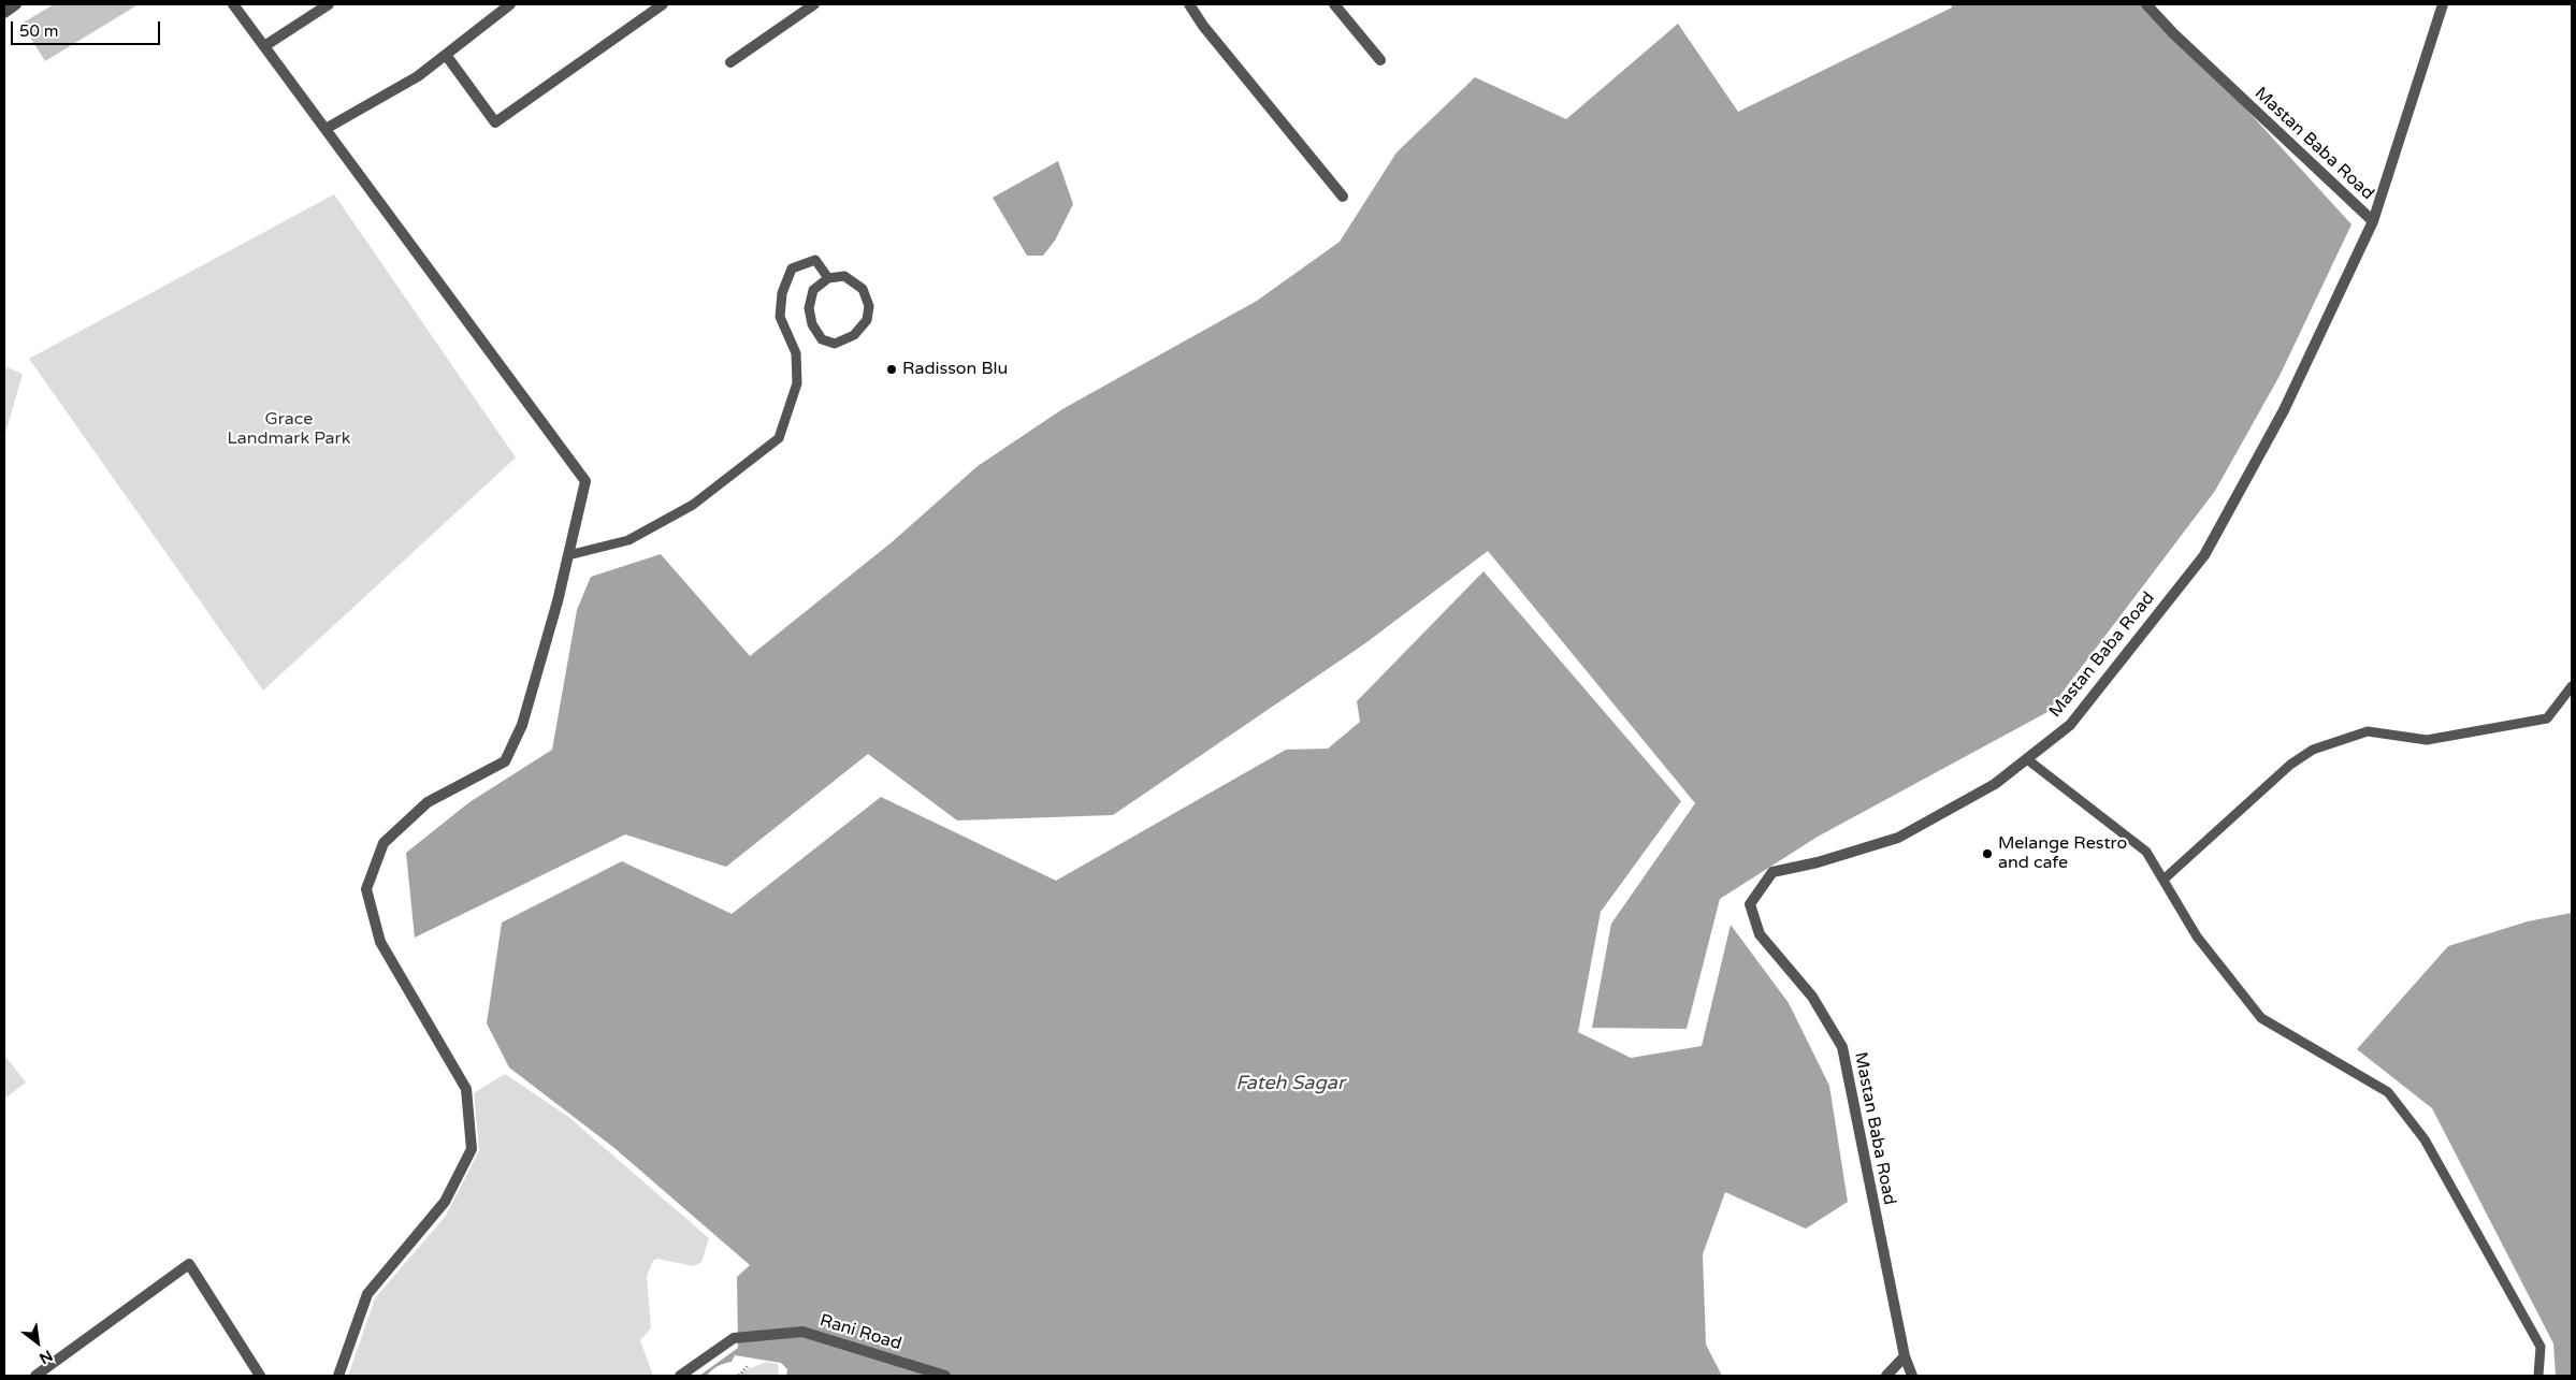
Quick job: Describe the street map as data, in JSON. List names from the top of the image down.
{
  "streets": {
    "street": ["Mastan Baba Road", "Rani Road"]
  },
  "water": ["Fateh Sagar"],
  "parks": ["Grace Landmark Park"],
  "places": ["Radisson Blu", "Melange Restro and cafe"],
  "scale_bar": "50 m",
  "north": "bottom right"
}
